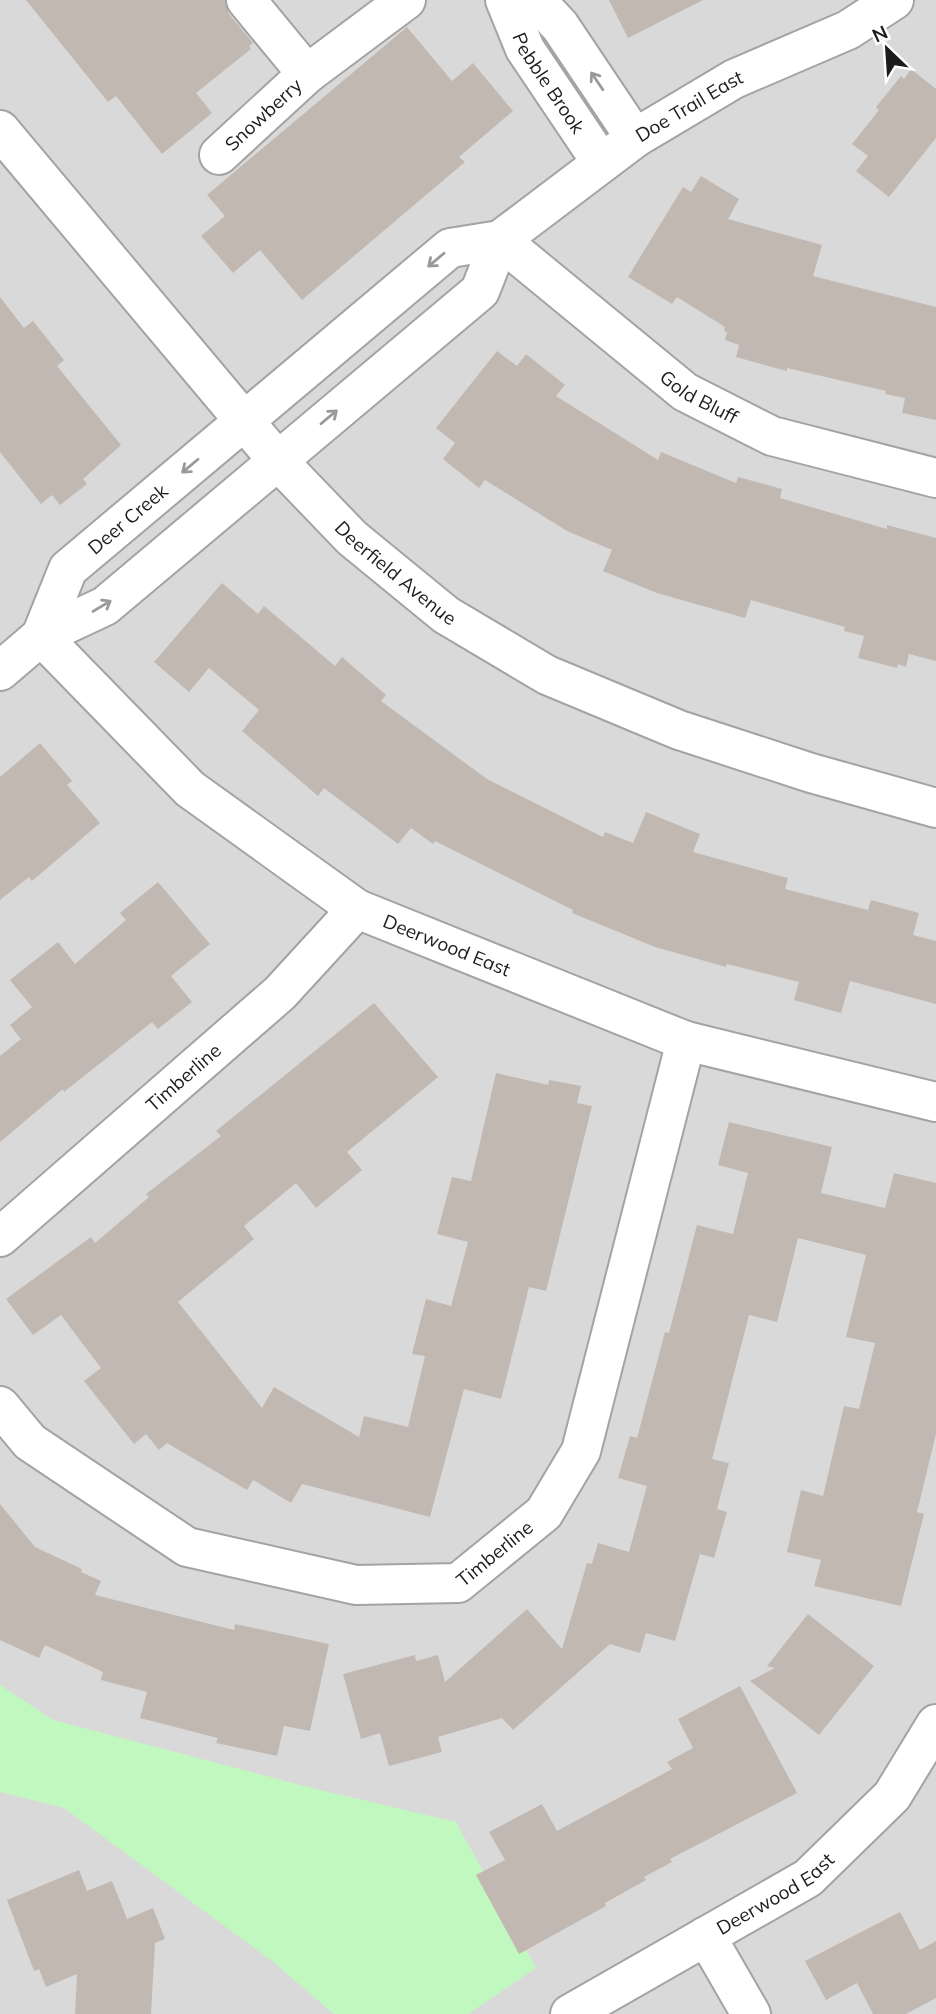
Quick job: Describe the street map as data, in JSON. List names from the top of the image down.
{
  "streets": {
    "street": [
      "Pebble Brook",
      "Doe Trail East",
      "Snowberry",
      "Gold Bluff",
      "Deer Creek",
      "Deerfield Avenue",
      "Deerwood East",
      "Timberline"
    ]
  },
  "crossings": [
    ["Pebble Brook", "Doe Trail East"],
    ["Doe Trail East", "Gold Bluff"],
    ["Doe Trail East", "Deer Creek"],
    ["Doe Trail East", "Deerfield Avenue"],
    ["Deer Creek", "Deerfield Avenue"],
    ["Deer Creek", "Deerwood East"],
    ["Deerwood East", "Timberline"]
  ],
  "north": "top left"
}
